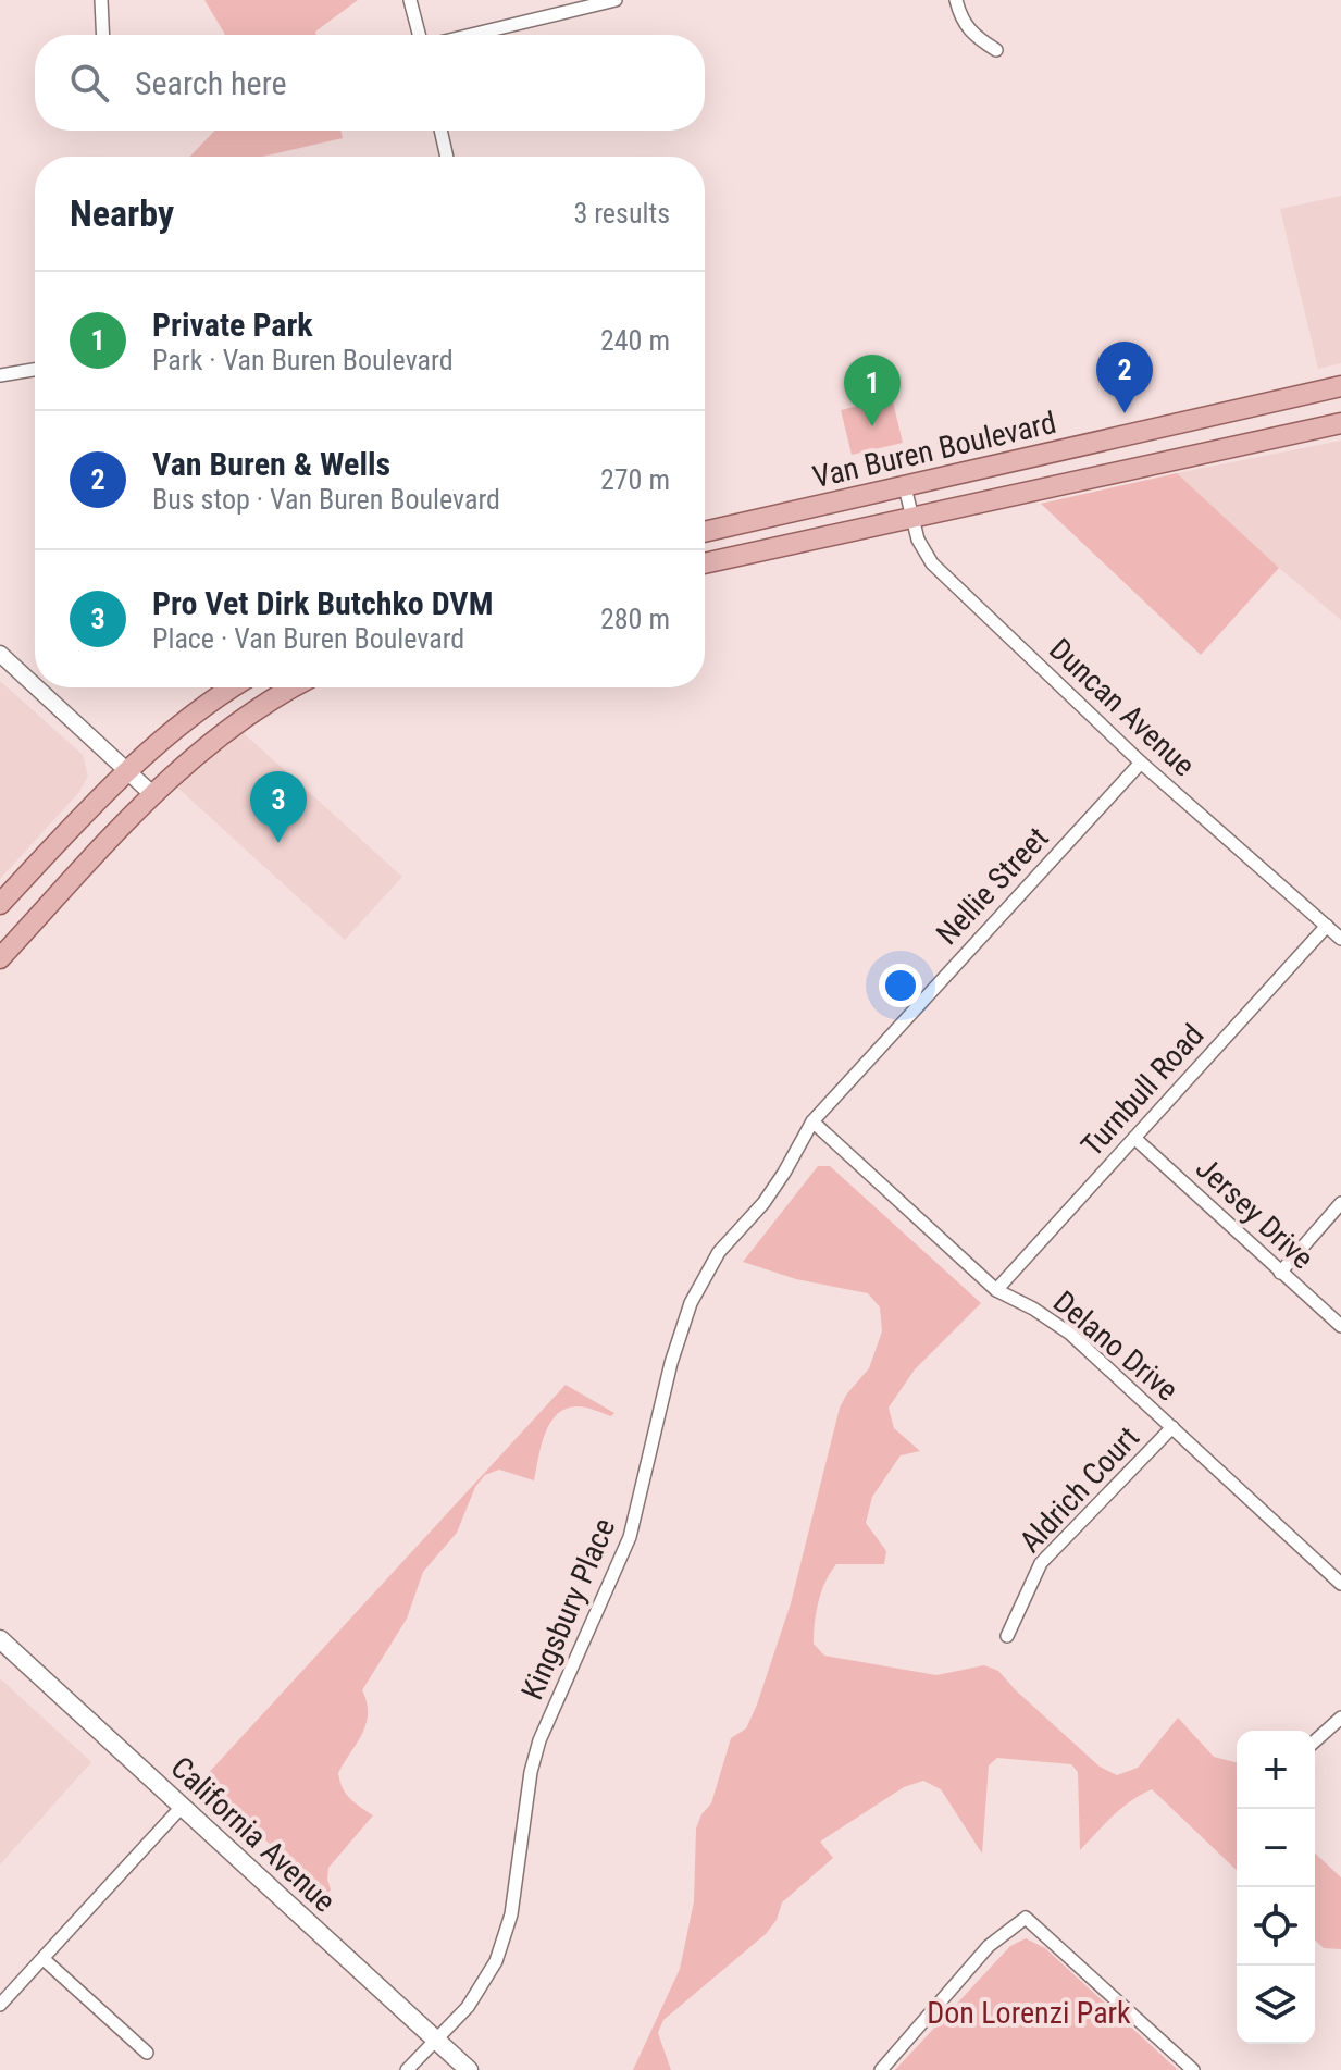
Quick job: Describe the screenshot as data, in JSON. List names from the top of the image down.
{
  "streets": {
    "main road": ["Van Buren Boulevard", "California Avenue"],
    "street": [
      "Duncan Avenue",
      "Nellie Street",
      "Turnbull Road",
      "Jersey Drive",
      "Delano Drive",
      "Aldrich Court",
      "Kingsbury Place"
    ]
  },
  "crossings": [
    ["Van Buren Boulevard", "Duncan Avenue"],
    ["Duncan Avenue", "Nellie Street"],
    ["Duncan Avenue", "Turnbull Road"],
    ["Nellie Street", "Delano Drive"],
    ["Nellie Street", "Kingsbury Place"],
    ["Turnbull Road", "Jersey Drive"],
    ["Turnbull Road", "Delano Drive"],
    ["Delano Drive", "Aldrich Court"],
    ["Delano Drive", "Kingsbury Place"],
    ["Kingsbury Place", "California Avenue"]
  ],
  "parks": ["Don Lorenzi Park"],
  "page": {
    "search": "Search here",
    "heading": ["Nearby", "3 results"],
    "list": [
      {
        "mark": "1",
        "name": "Private Park",
        "note": "Park · Van Buren Boulevard",
        "value": "240 m"
      },
      {
        "mark": "2",
        "name": "Van Buren & Wells",
        "note": "Bus stop · Van Buren Boulevard",
        "value": "270 m"
      },
      {
        "mark": "3",
        "name": "Pro Vet Dirk Butchko DVM",
        "note": "Place · Van Buren Boulevard",
        "value": "280 m"
      }
    ],
    "pins": ["2", "1", "3"],
    "map_buttons": ["+", "−"]
  }
}
